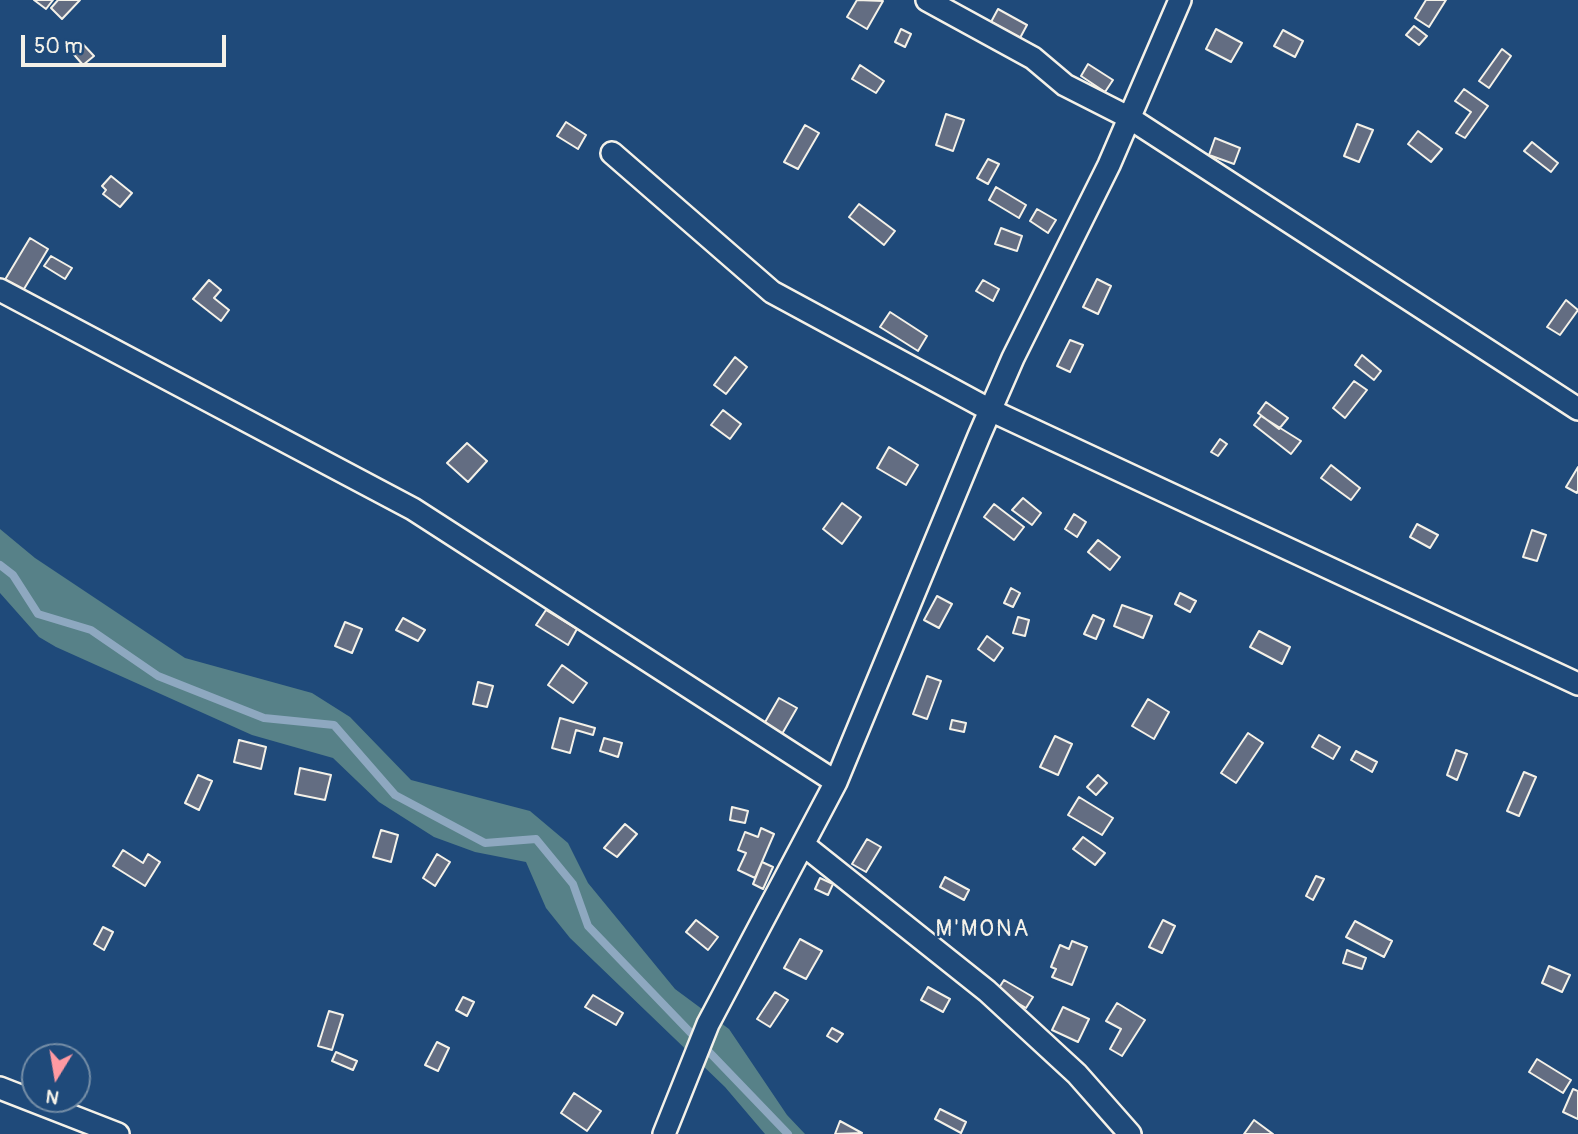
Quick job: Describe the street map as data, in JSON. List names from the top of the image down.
{
  "districts": ["M'MONA"],
  "scale_bar": "50 m",
  "north": "bottom"
}
